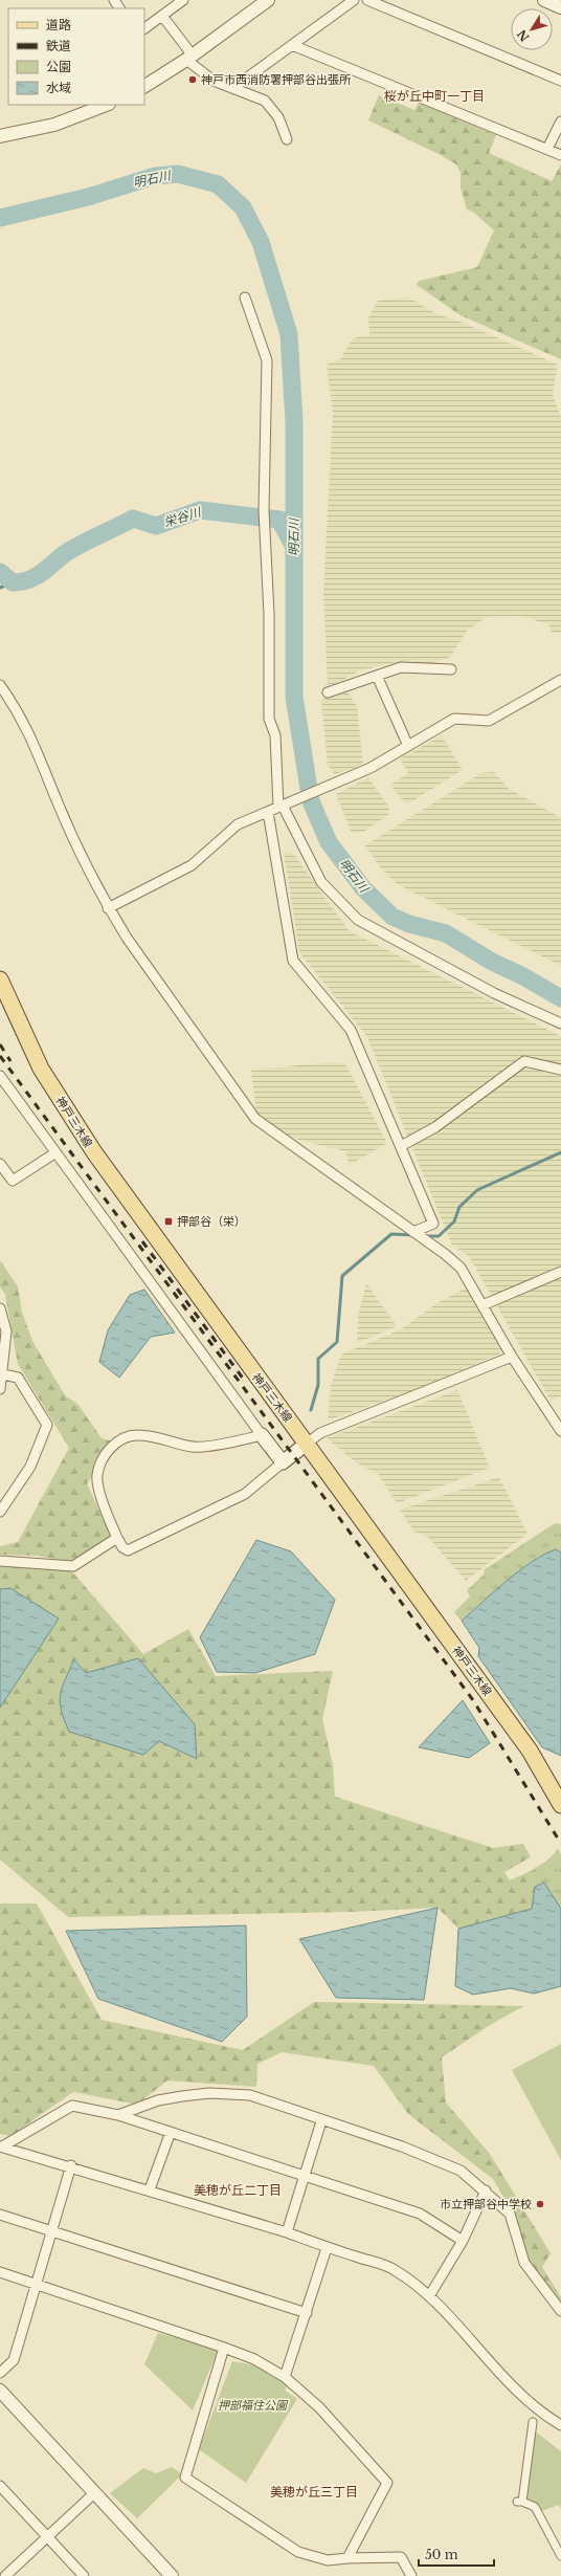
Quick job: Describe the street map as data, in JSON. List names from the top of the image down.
{
  "streets": {
    "main road": ["神戸三木線"]
  },
  "districts": ["桜が丘中町一丁目", "美穂が丘二丁目", "美穂が丘三丁目"],
  "water": ["明石川", "栄谷川"],
  "parks": ["押部福住公園"],
  "places": {
    "other": ["神戸市西消防署押部谷出張所", "市立押部谷中学校"],
    "transit": ["押部谷（栄）"]
  },
  "legend": [
    "道路",
    "鉄道",
    "公園",
    "水域"
  ],
  "scale_bar": "50 m",
  "north": "bottom left"
}
